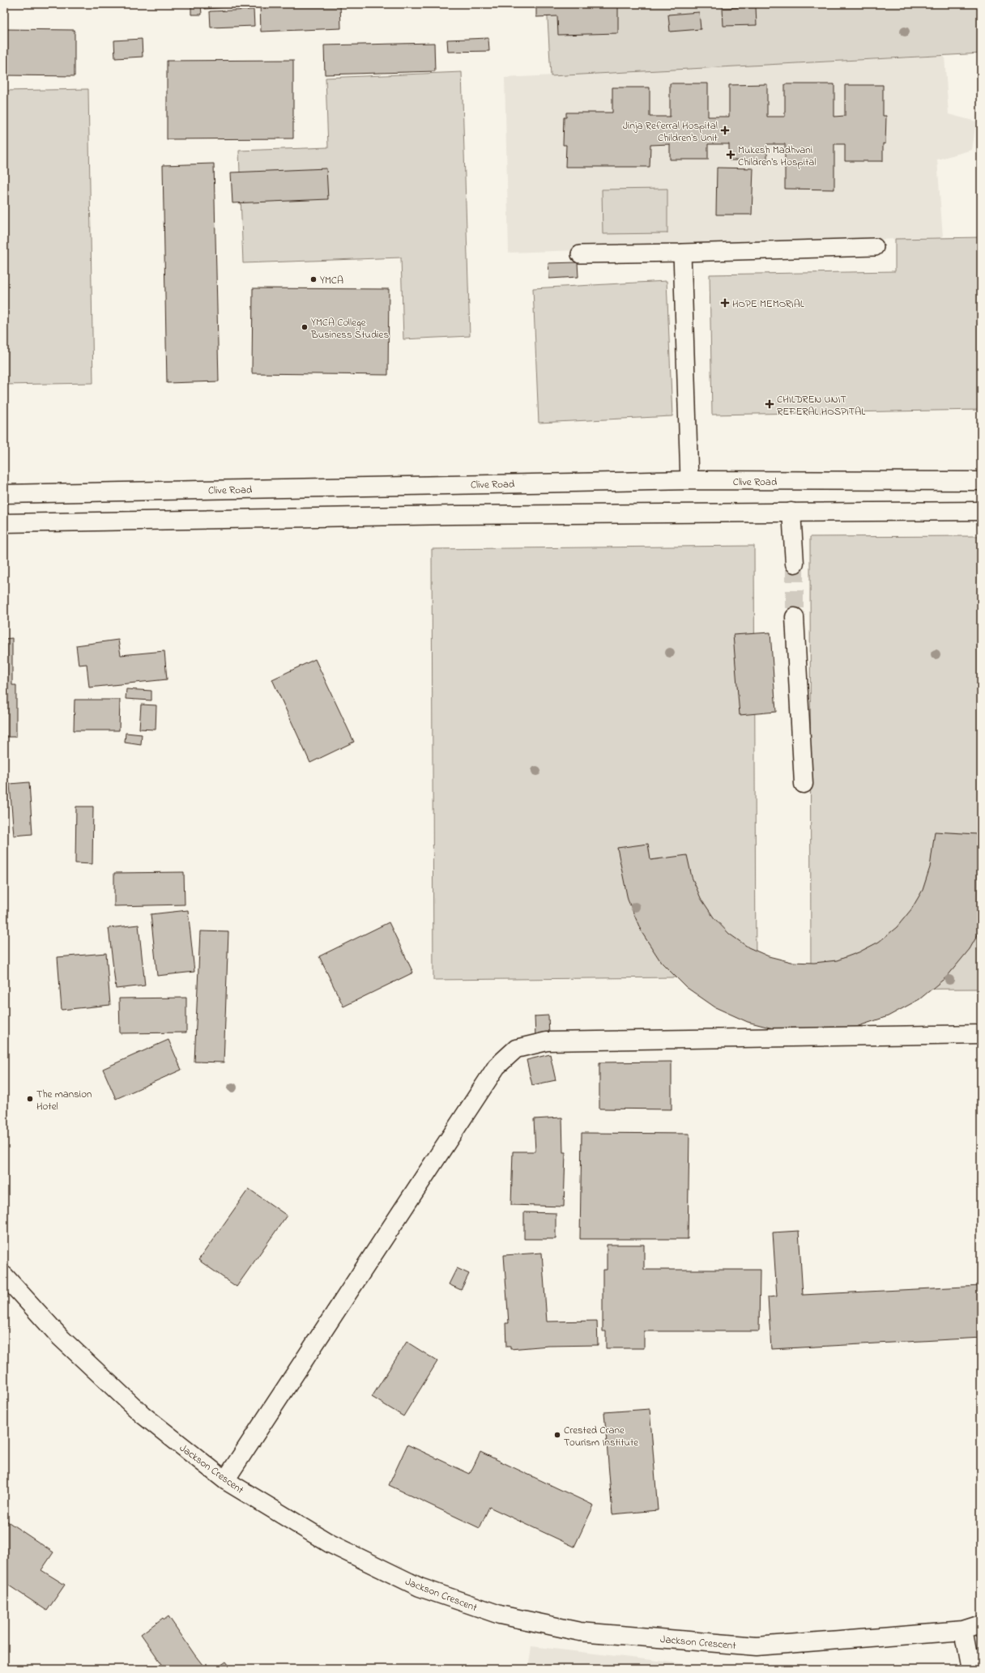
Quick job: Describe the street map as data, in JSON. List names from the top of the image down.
{
  "streets": {
    "street": ["Clive Road", "Jackson Crescent"]
  },
  "places": {
    "health": [
      "Jinja Referral Hospital Children's Unit",
      "Mukesh Madhvani Children's Hospital",
      "HOPE MEMORIAL",
      "CHILDREN UNIT REFERAL HOSPITAL"
    ],
    "other": [
      "YMCA",
      "YMCA College Business Studies",
      "The mansion Hotel",
      "Crested Crane Tourism Institute"
    ]
  }
}
